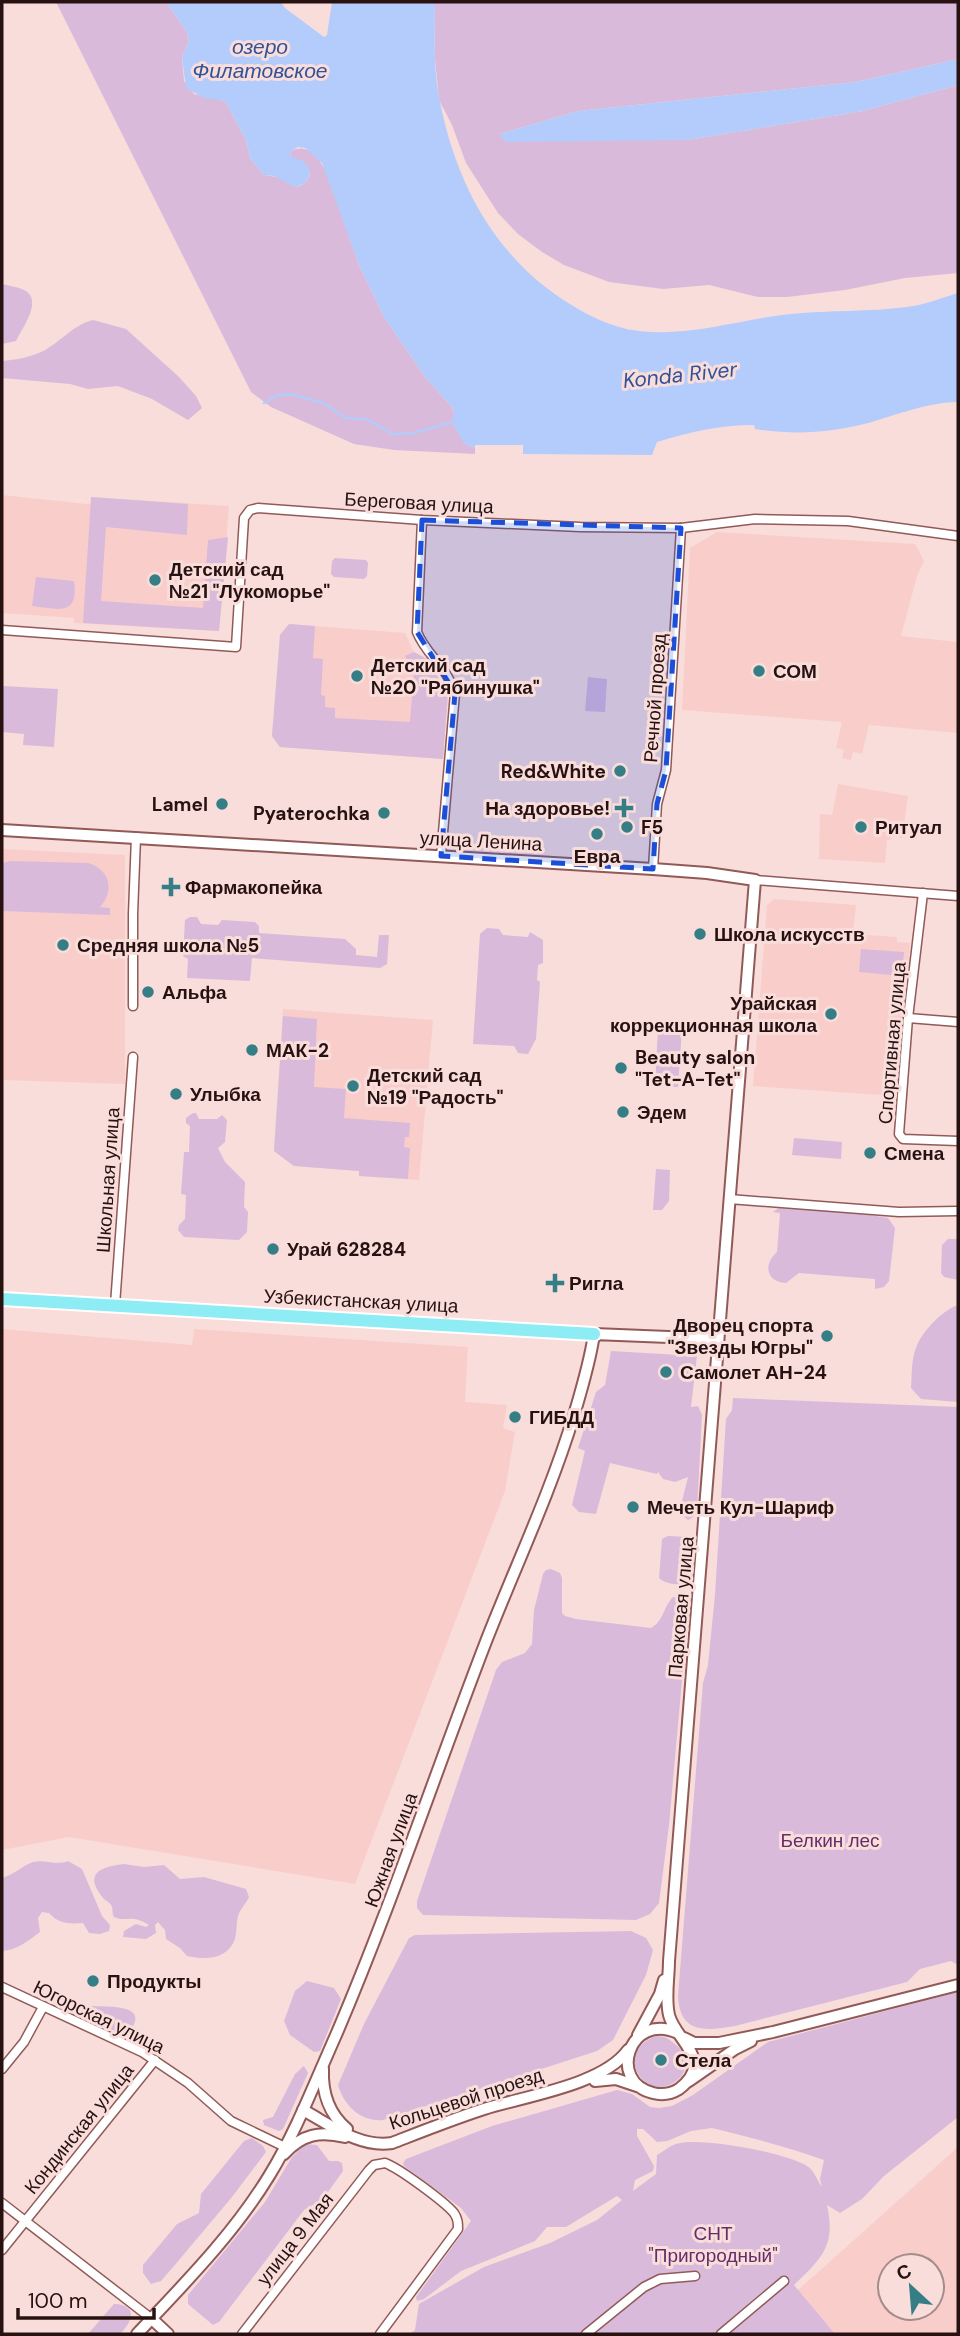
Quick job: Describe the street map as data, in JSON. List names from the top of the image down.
{
  "streets": {
    "main road": [
      "улица Ленина",
      "Узбекистанская улица",
      "Парковая улица",
      "Южная улица",
      "Кольцевой проезд"
    ],
    "street": [
      "Береговая улица",
      "Речной проезд",
      "Спортивная улица",
      "Школьная улица",
      "Югорская улица",
      "Кондинская улица",
      "улица 9 Мая"
    ]
  },
  "crossings": [
    ["Береговая улица", "Речной проезд"],
    ["Речной проезд", "улица Ленина"],
    ["улица Ленина", "Спортивная улица"],
    ["улица Ленина", "Парковая улица"],
    ["Школьная улица", "Узбекистанская улица"],
    ["Узбекистанская улица", "Парковая улица"],
    ["Узбекистанская улица", "Южная улица"],
    ["Парковая улица", "Кольцевой проезд"],
    ["Южная улица", "Югорская улица"],
    ["Южная улица", "Кольцевой проезд"],
    ["Югорская улица", "Кондинская улица"]
  ],
  "water": ["озеро Филатовское", "Konda River"],
  "parks": ["Белкин лес", "СНТ \"Пригородный\""],
  "places": {
    "other": [
      "Детский сад №21 \"Лукоморье\"",
      "СОМ",
      "Детский сад №20 \"Рябинушка\"",
      "Red&White",
      "Lamel",
      "Pyaterochka",
      "F5",
      "Ритуал",
      "Евра",
      "Школа искусств",
      "Средняя школа №5",
      "Альфа",
      "Урайская коррекционная школа",
      "МАК-2",
      "Beauty salon \"Tet-A-Tet\"",
      "Детский сад №19 \"Радость\"",
      "Улыбка",
      "Эдем",
      "Смена",
      "Урай 628284",
      "Дворец спорта \"Звезды Югры\"",
      "Самолет АН-24",
      "ГИБДД",
      "Мечеть Кул-Шариф",
      "Продукты",
      "Стела"
    ],
    "health": ["На здоровье!", "Фармакопейка", "Ригла"]
  },
  "scale_bar": "100 m",
  "north": "top left"
}
